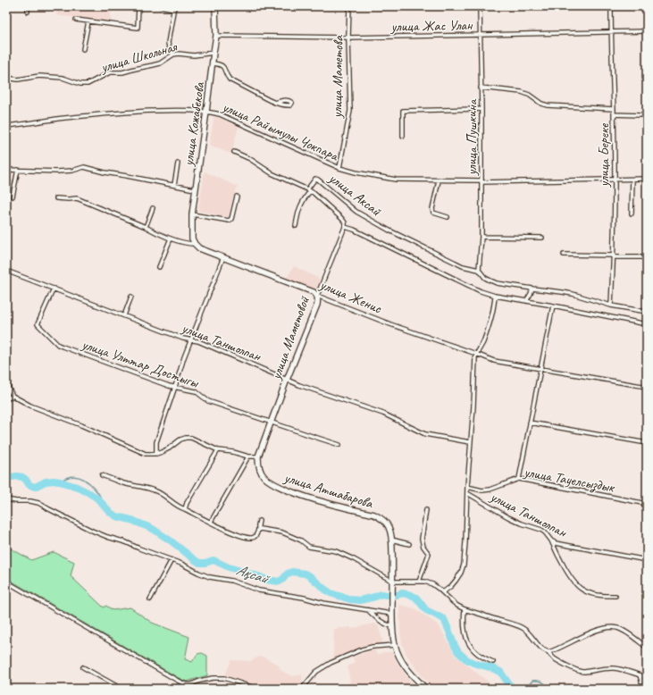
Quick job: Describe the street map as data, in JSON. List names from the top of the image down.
{
  "streets": {
    "main road": [
      "улица Кожабекова",
      "улица Женис",
      "улица Маметовой",
      "улица Атшабарова"
    ],
    "street": [
      "улица Жас Улан",
      "улица Школьная",
      "улица Маметова",
      "улица Райымулы Чокпара",
      "улица Пушкина",
      "улица Береке",
      "улица Аксай",
      "улица Таншолпан",
      "улица Улттар Достыгы",
      "улица Тауелсыздык"
    ]
  },
  "crossings": [
    ["улица Жас Улан", "улица Маметова"],
    ["улица Жас Улан", "улица Кожабекова"],
    ["улица Жас Улан", "улица Пушкина"],
    ["улица Жас Улан", "улица Береке"],
    ["улица Школьная", "улица Кожабекова"],
    ["улица Маметова", "улица Райымулы Чокпара"],
    ["улица Кожабекова", "улица Райымулы Чокпара"],
    ["улица Кожабекова", "улица Женис"],
    ["улица Райымулы Чокпара", "улица Пушкина"],
    ["улица Райымулы Чокпара", "улица Береке"],
    ["улица Пушкина", "улица Аксай"],
    ["улица Береке", "улица Аксай"],
    ["улица Аксай", "улица Маметовой"],
    ["улица Женис", "улица Маметовой"],
    ["улица Маметовой", "улица Таншолпан"],
    ["улица Маметовой", "улица Улттар Достыгы"],
    ["улица Маметовой", "улица Атшабарова"],
    ["улица Таншолпан", "улица Улттар Достыгы"]
  ],
  "water": ["Ақсай"]
}
